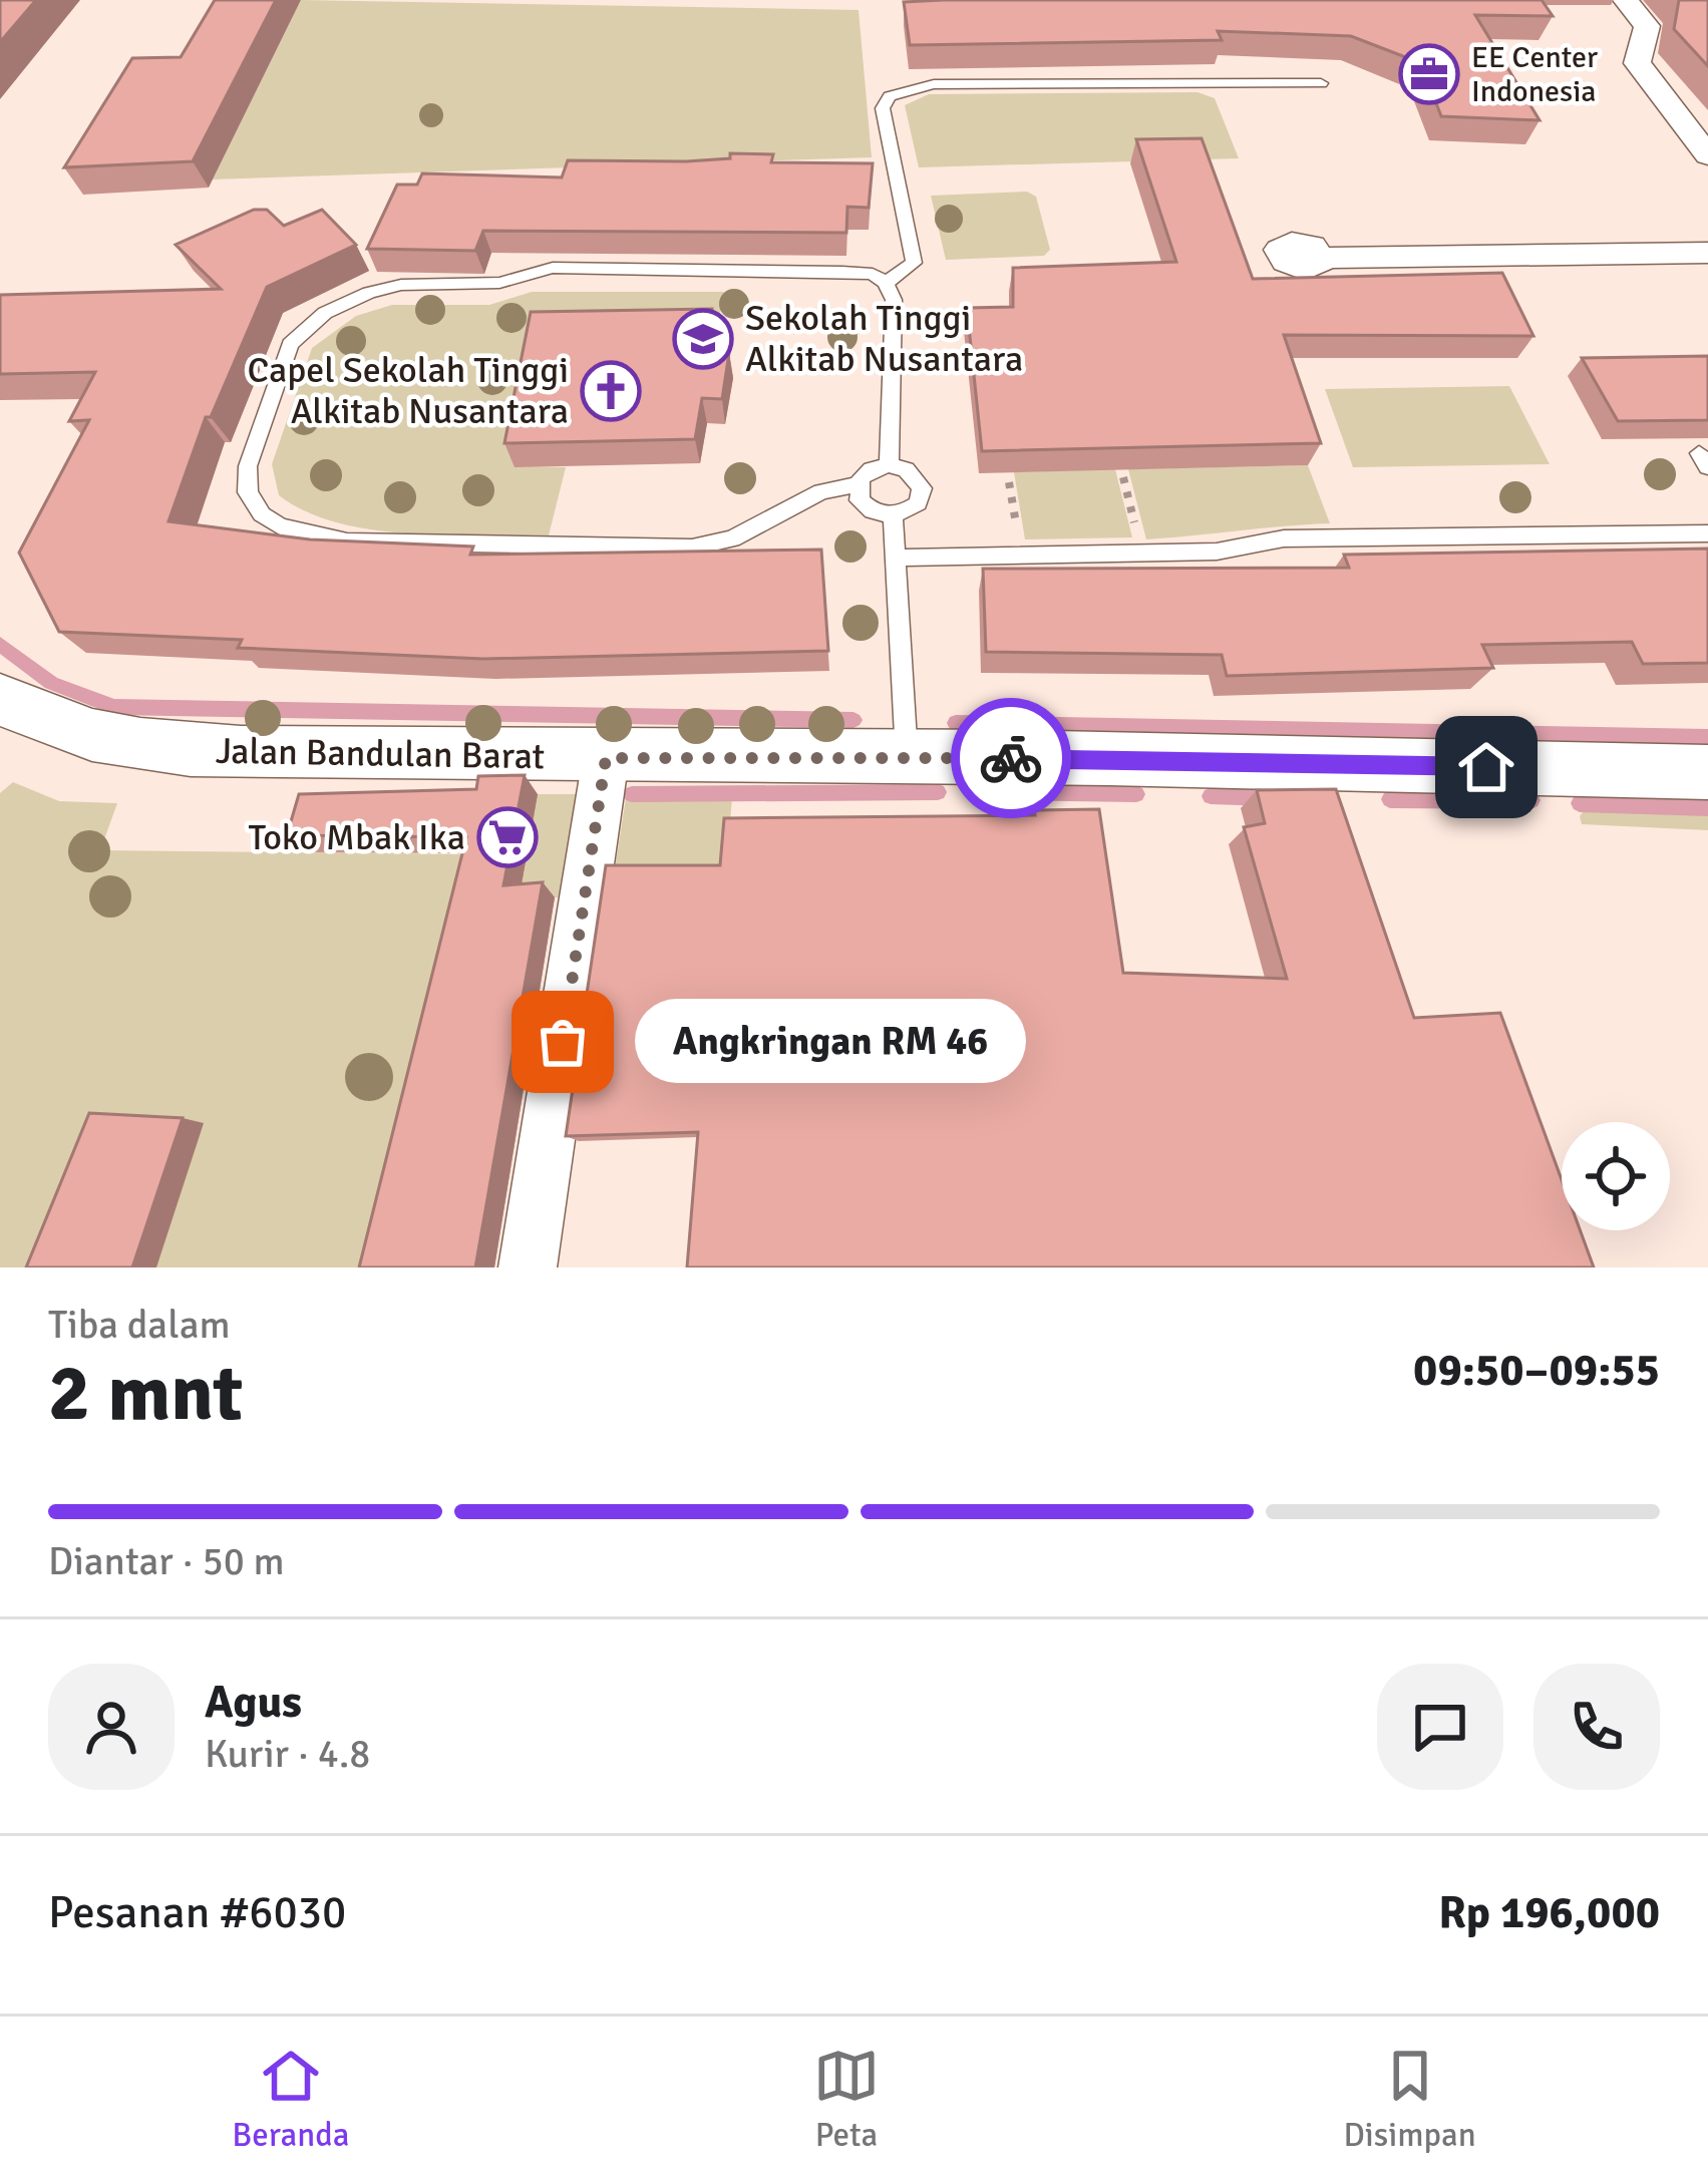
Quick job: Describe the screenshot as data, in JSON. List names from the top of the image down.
{
  "streets": {
    "street": ["Jalan Bandulan Barat"]
  },
  "places": {
    "office": ["EE Center Indonesia"],
    "school or university": ["Sekolah Tinggi Alkitab Nusantara"],
    "church": ["Capel Sekolah Tinggi Alkitab Nusantara"],
    "supermarket": ["Toko Mbak Ika"],
    "other": ["Angkringan RM 46"]
  },
  "page": {
    "bubble": "Angkringan RM 46",
    "heading": ["2 mnt", "Tiba dalam", "09:50–09:55"],
    "panel": [
      "Agus",
      "Kurir · 4.8",
      "Pesanan #6030",
      "Rp 196,000"
    ],
    "bar": "Diantar · 50 m",
    "tabs": ["Beranda", "Peta", "Disimpan"]
  }
}
